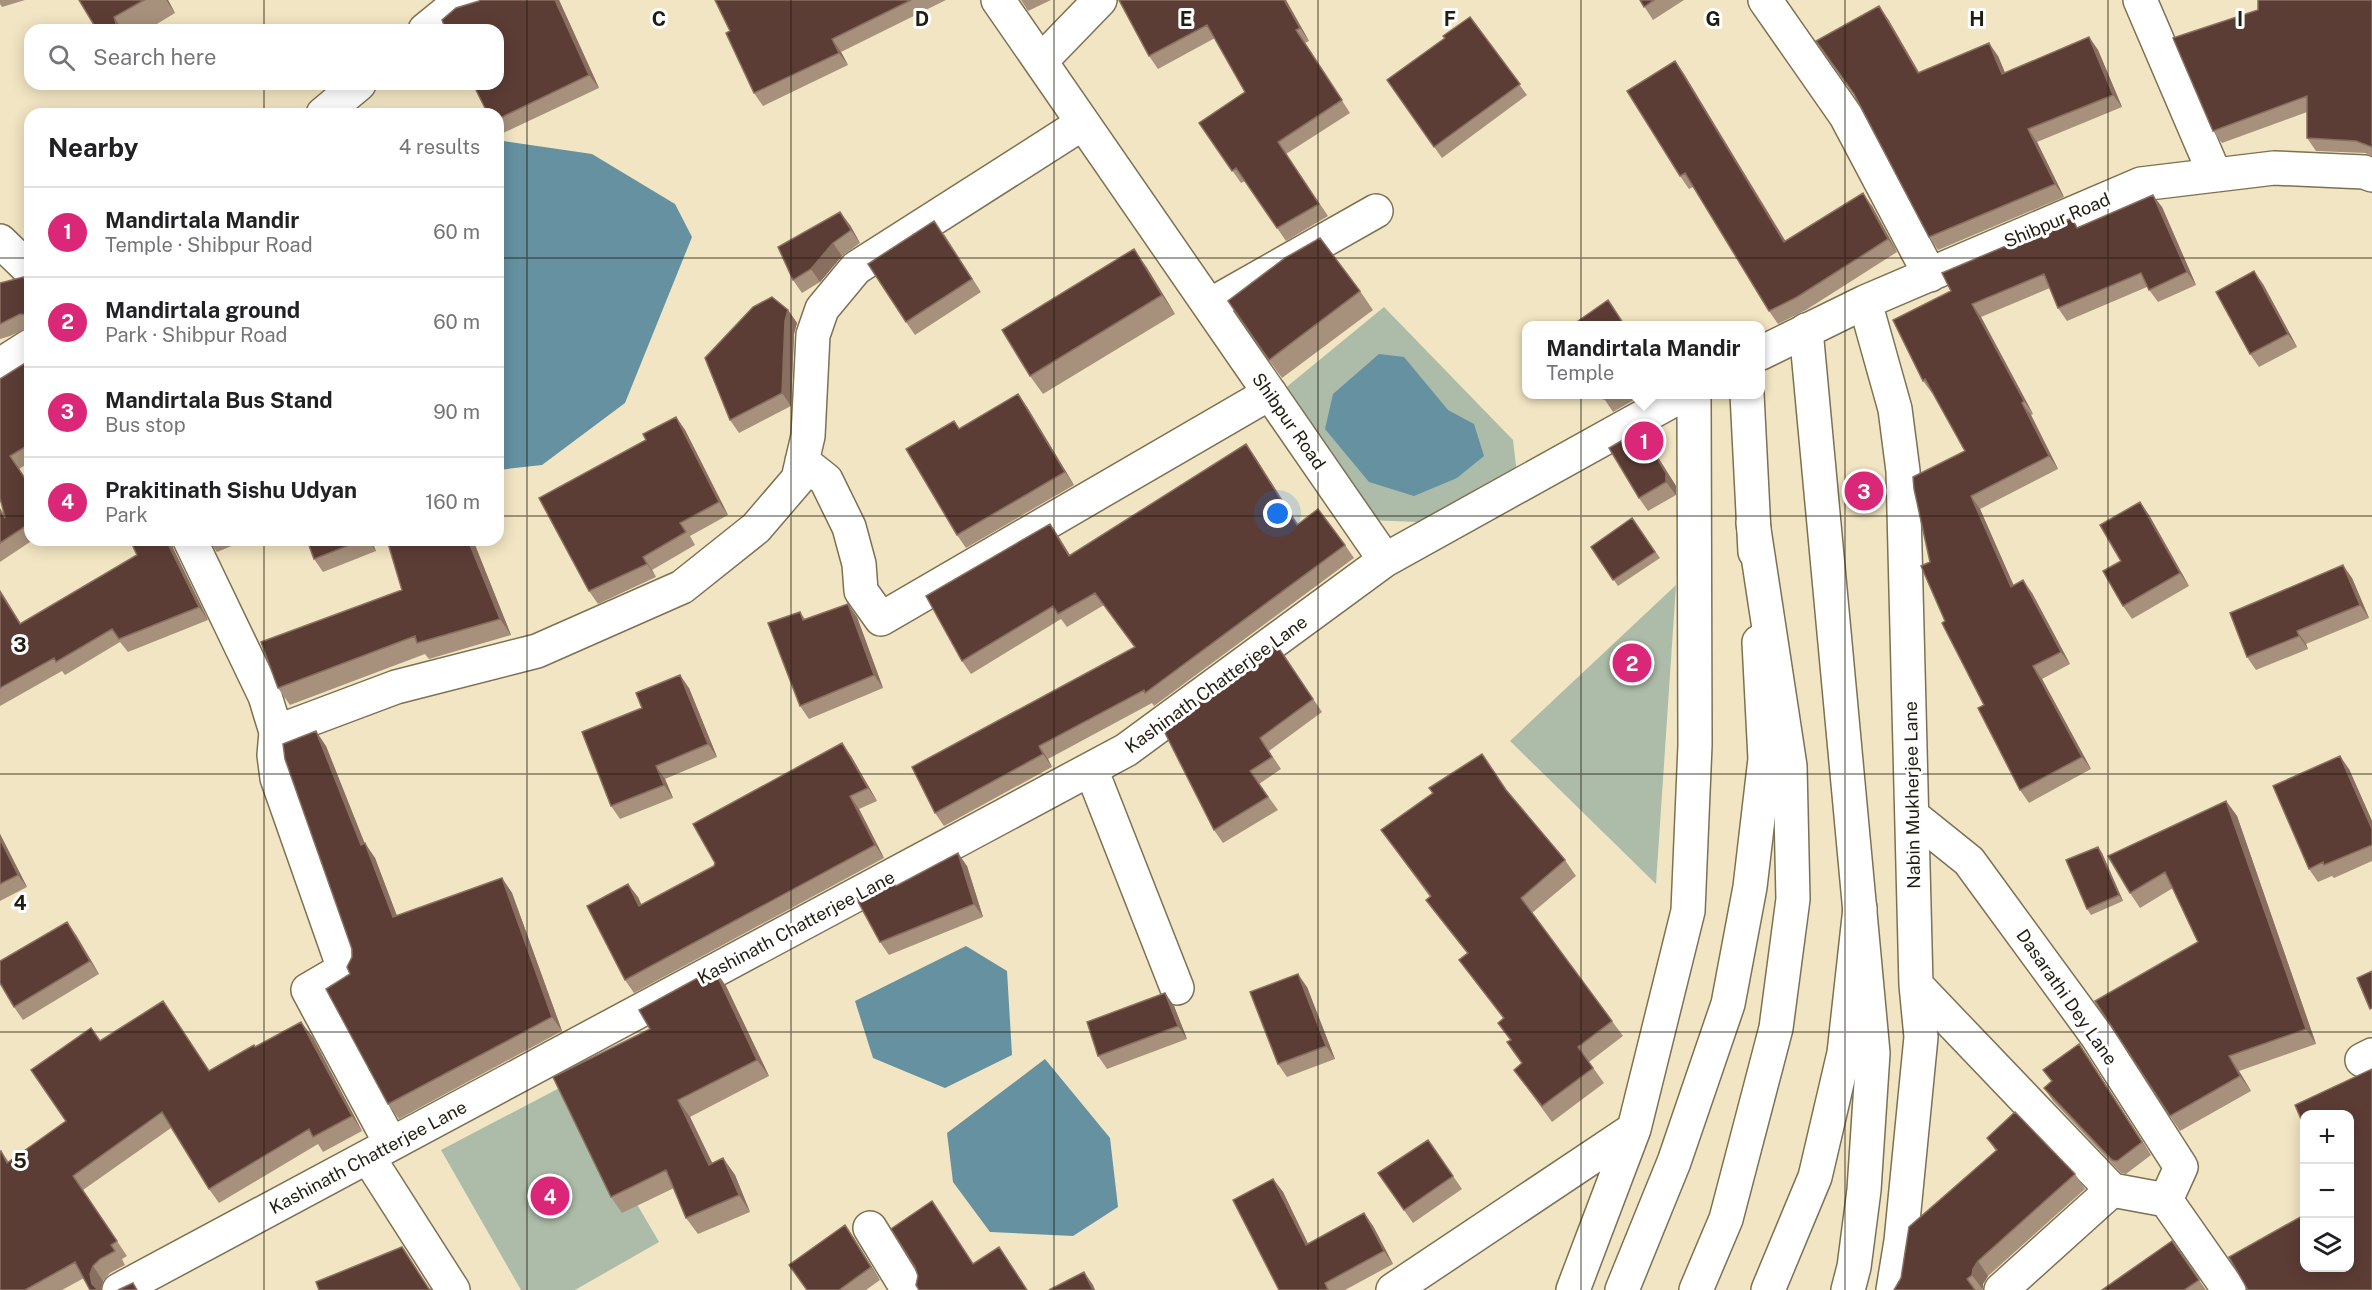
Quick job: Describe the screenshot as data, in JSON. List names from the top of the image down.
{
  "streets": {
    "main road": [
      "Shibpur Road",
      "Kashinath Chatterjee Lane",
      "Nabin Mukherjee Lane",
      "Dasarathi Dey Lane"
    ]
  },
  "crossings": [
    ["Shibpur Road", "Kashinath Chatterjee Lane"],
    ["Shibpur Road", "Nabin Mukherjee Lane"],
    ["Nabin Mukherjee Lane", "Dasarathi Dey Lane"]
  ],
  "page": {
    "search": "Search here",
    "heading": ["Nearby", "4 results"],
    "list": [
      {
        "mark": "1",
        "name": "Mandirtala Mandir",
        "note": "Temple · Shibpur Road",
        "value": "60 m"
      },
      {
        "mark": "2",
        "name": "Mandirtala ground",
        "note": "Park · Shibpur Road",
        "value": "60 m"
      },
      {
        "mark": "3",
        "name": "Mandirtala Bus Stand",
        "note": "Bus stop",
        "value": "90 m"
      },
      {
        "mark": "4",
        "name": "Prakitinath Sishu Udyan",
        "note": "Park",
        "value": "160 m"
      }
    ],
    "popup": ["Mandirtala Mandir", "Temple"],
    "pins": [
      "1",
      "3",
      "2",
      "4"
    ],
    "map_buttons": ["+", "−"]
  },
  "grid": {
    "columns": [
      "C",
      "D",
      "E",
      "F",
      "G",
      "H",
      "I"
    ],
    "rows": ["3", "4", "5"]
  }
}
